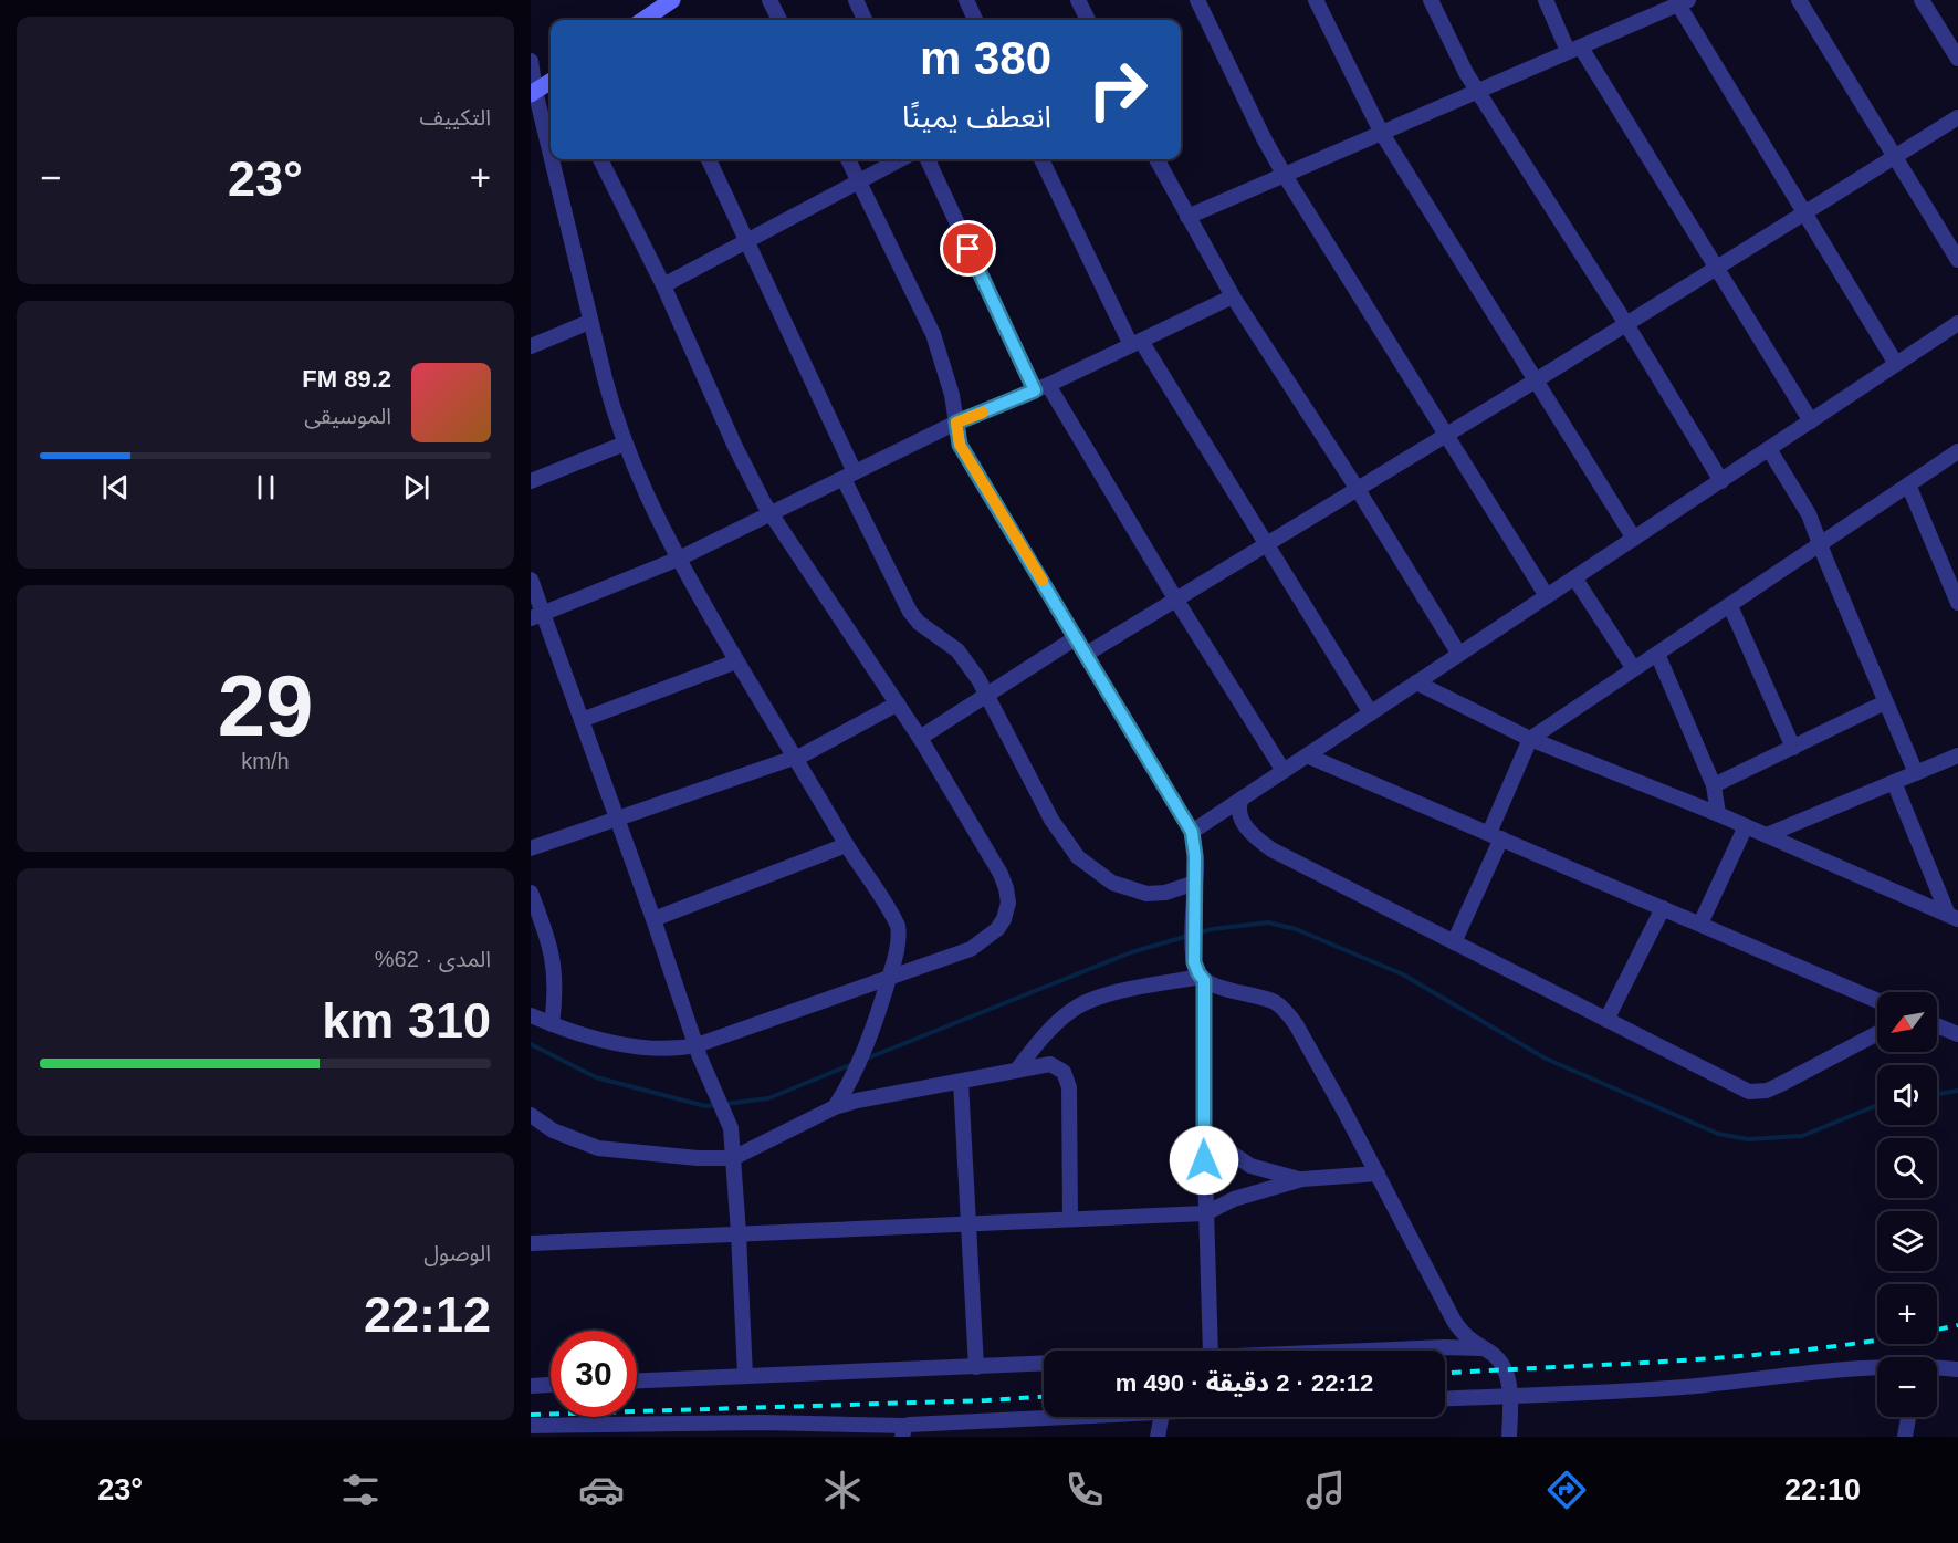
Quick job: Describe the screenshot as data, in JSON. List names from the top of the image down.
{
  "north": "bottom left",
  "page": {
    "tile": [
      "التكييف",
      ["29", "km/h"],
      ["المدى · 62%", "310 km"],
      ["الوصول", "22:12"]
    ],
    "turn": ["380 m", "انعطف يمينًا"],
    "heat": ["−", "23°", "+"],
    "song": ["89.2 FM", "الموسيقى"],
    "map_buttons": ["+", "−"],
    "limit": "30",
    "trip": "22:12 · 2 دقيقة · 490 m",
    "tabs": ["22:10", "23°"]
  }
}
